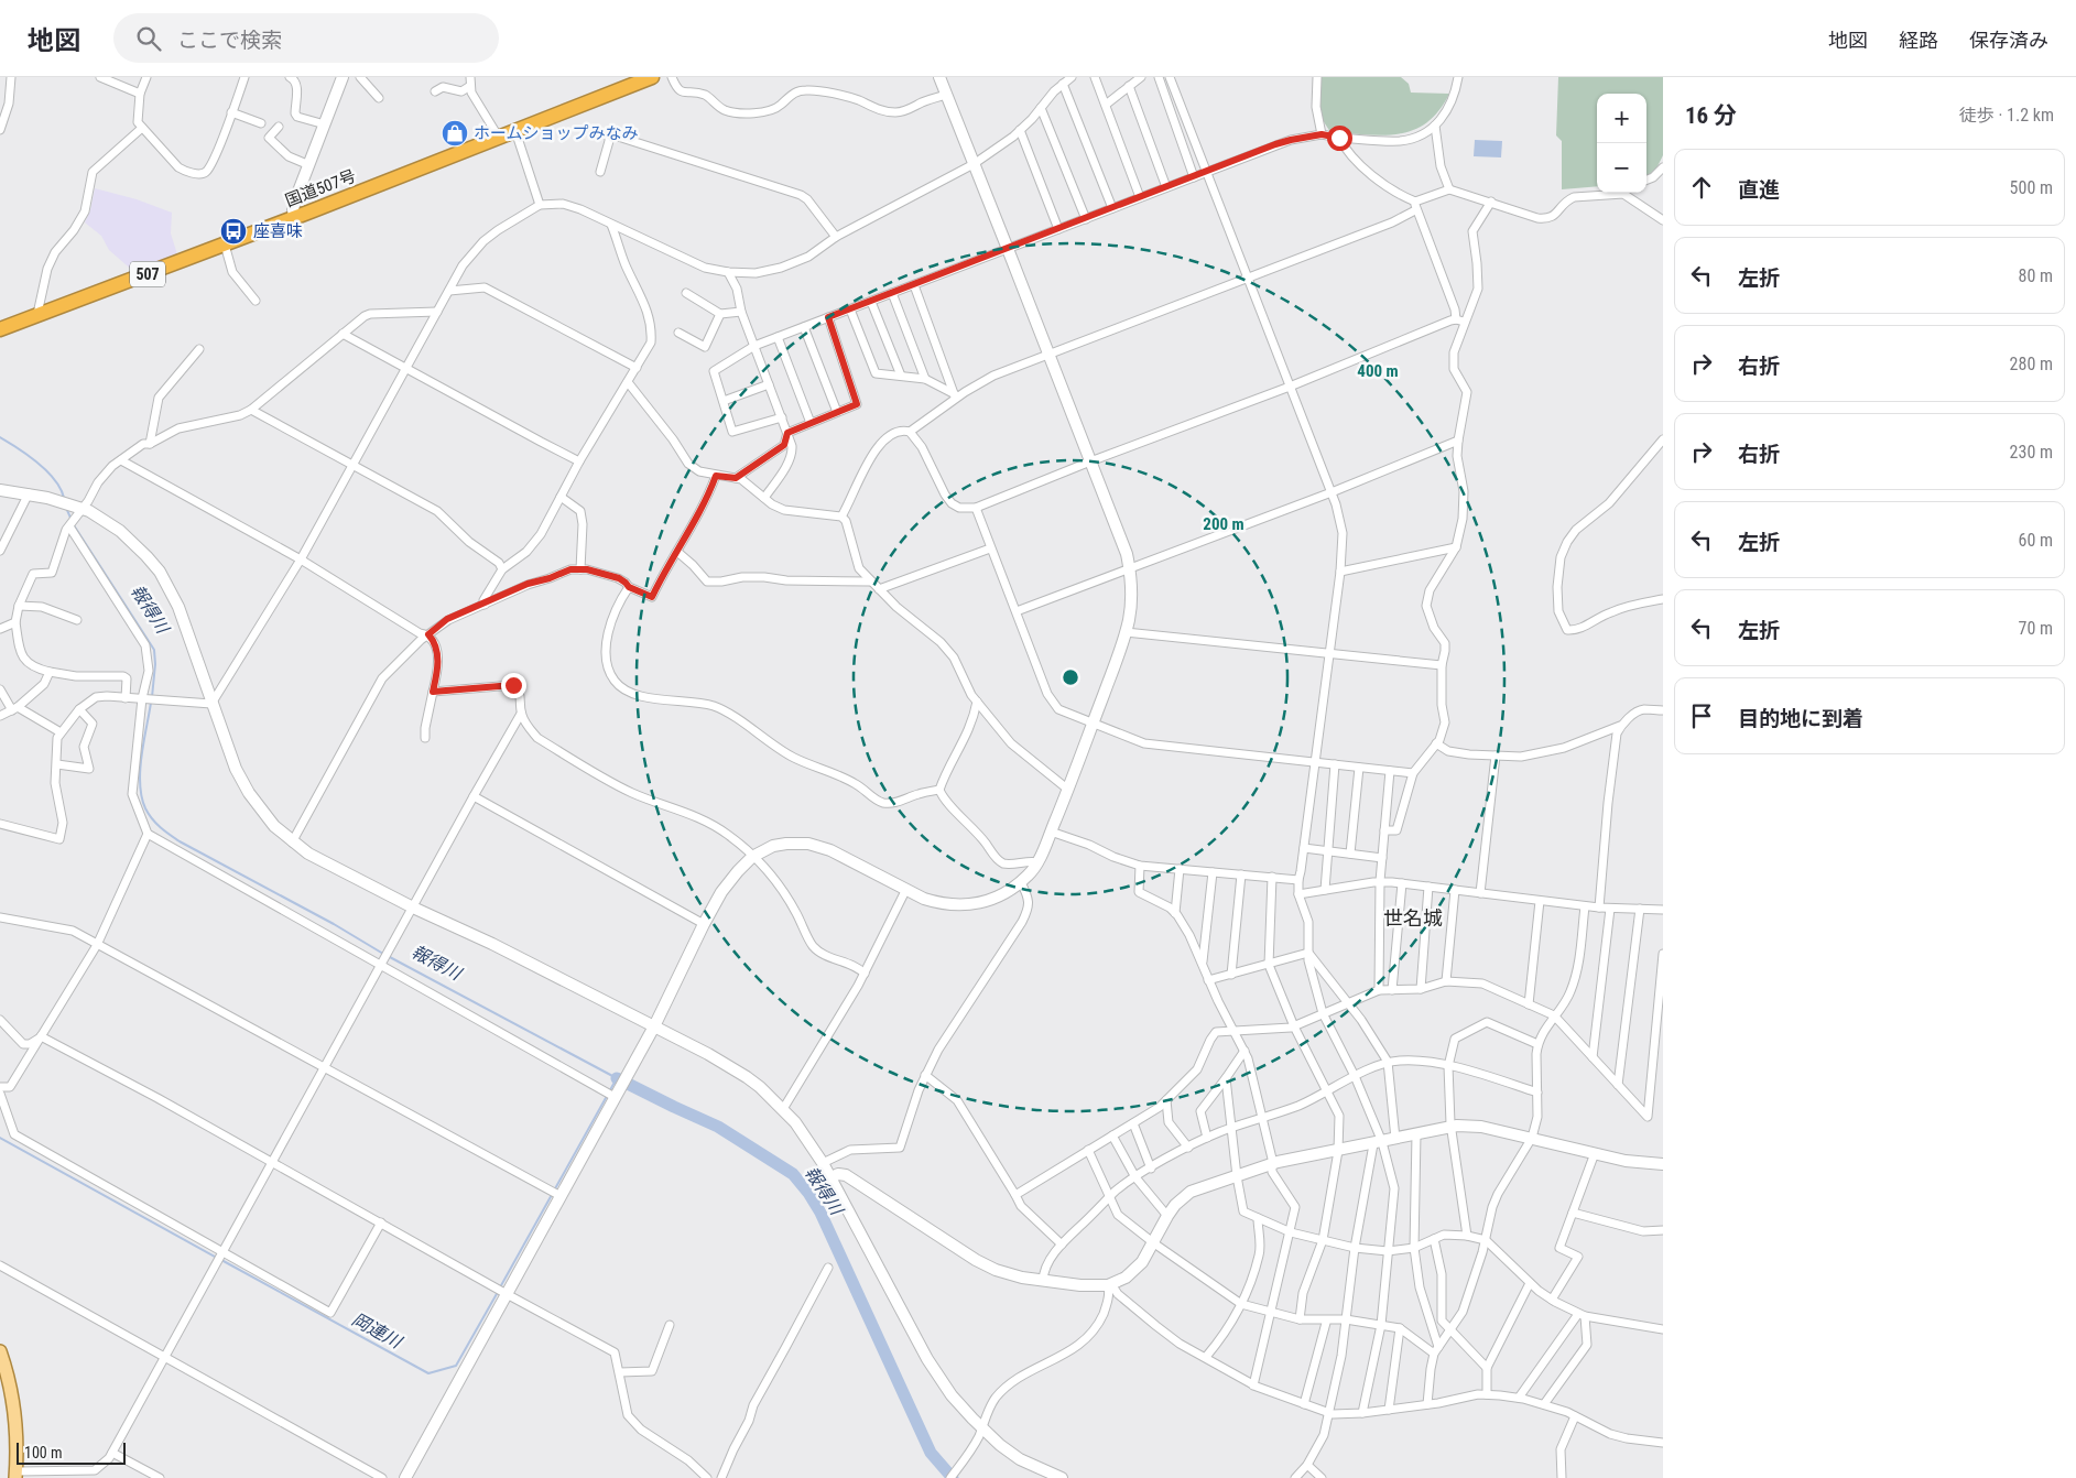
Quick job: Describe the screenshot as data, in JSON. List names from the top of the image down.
{
  "streets": {
    "highway": ["国道507号", "507"]
  },
  "districts": ["世名城"],
  "water": ["報得川", "岡連川"],
  "places": {
    "shop": ["ホームショップみなみ"],
    "bus stop": ["座喜味"]
  },
  "scale_bar": "100 m",
  "page": {
    "header": "地図",
    "search": "ここで検索",
    "nav": ["地図", "経路", "保存済み"],
    "heading": ["16 分", "徒歩 · 1.2 km"],
    "map_buttons": ["+", "−"],
    "list": [
      ["直進", "500 m"],
      ["左折", "80 m"],
      ["右折", "280 m"],
      ["右折", "230 m"],
      ["左折", "60 m"],
      ["左折", "70 m"],
      "目的地に到着"
    ],
    "scale": "100 m"
  },
  "rings": ["400 m", "200 m"]
}
